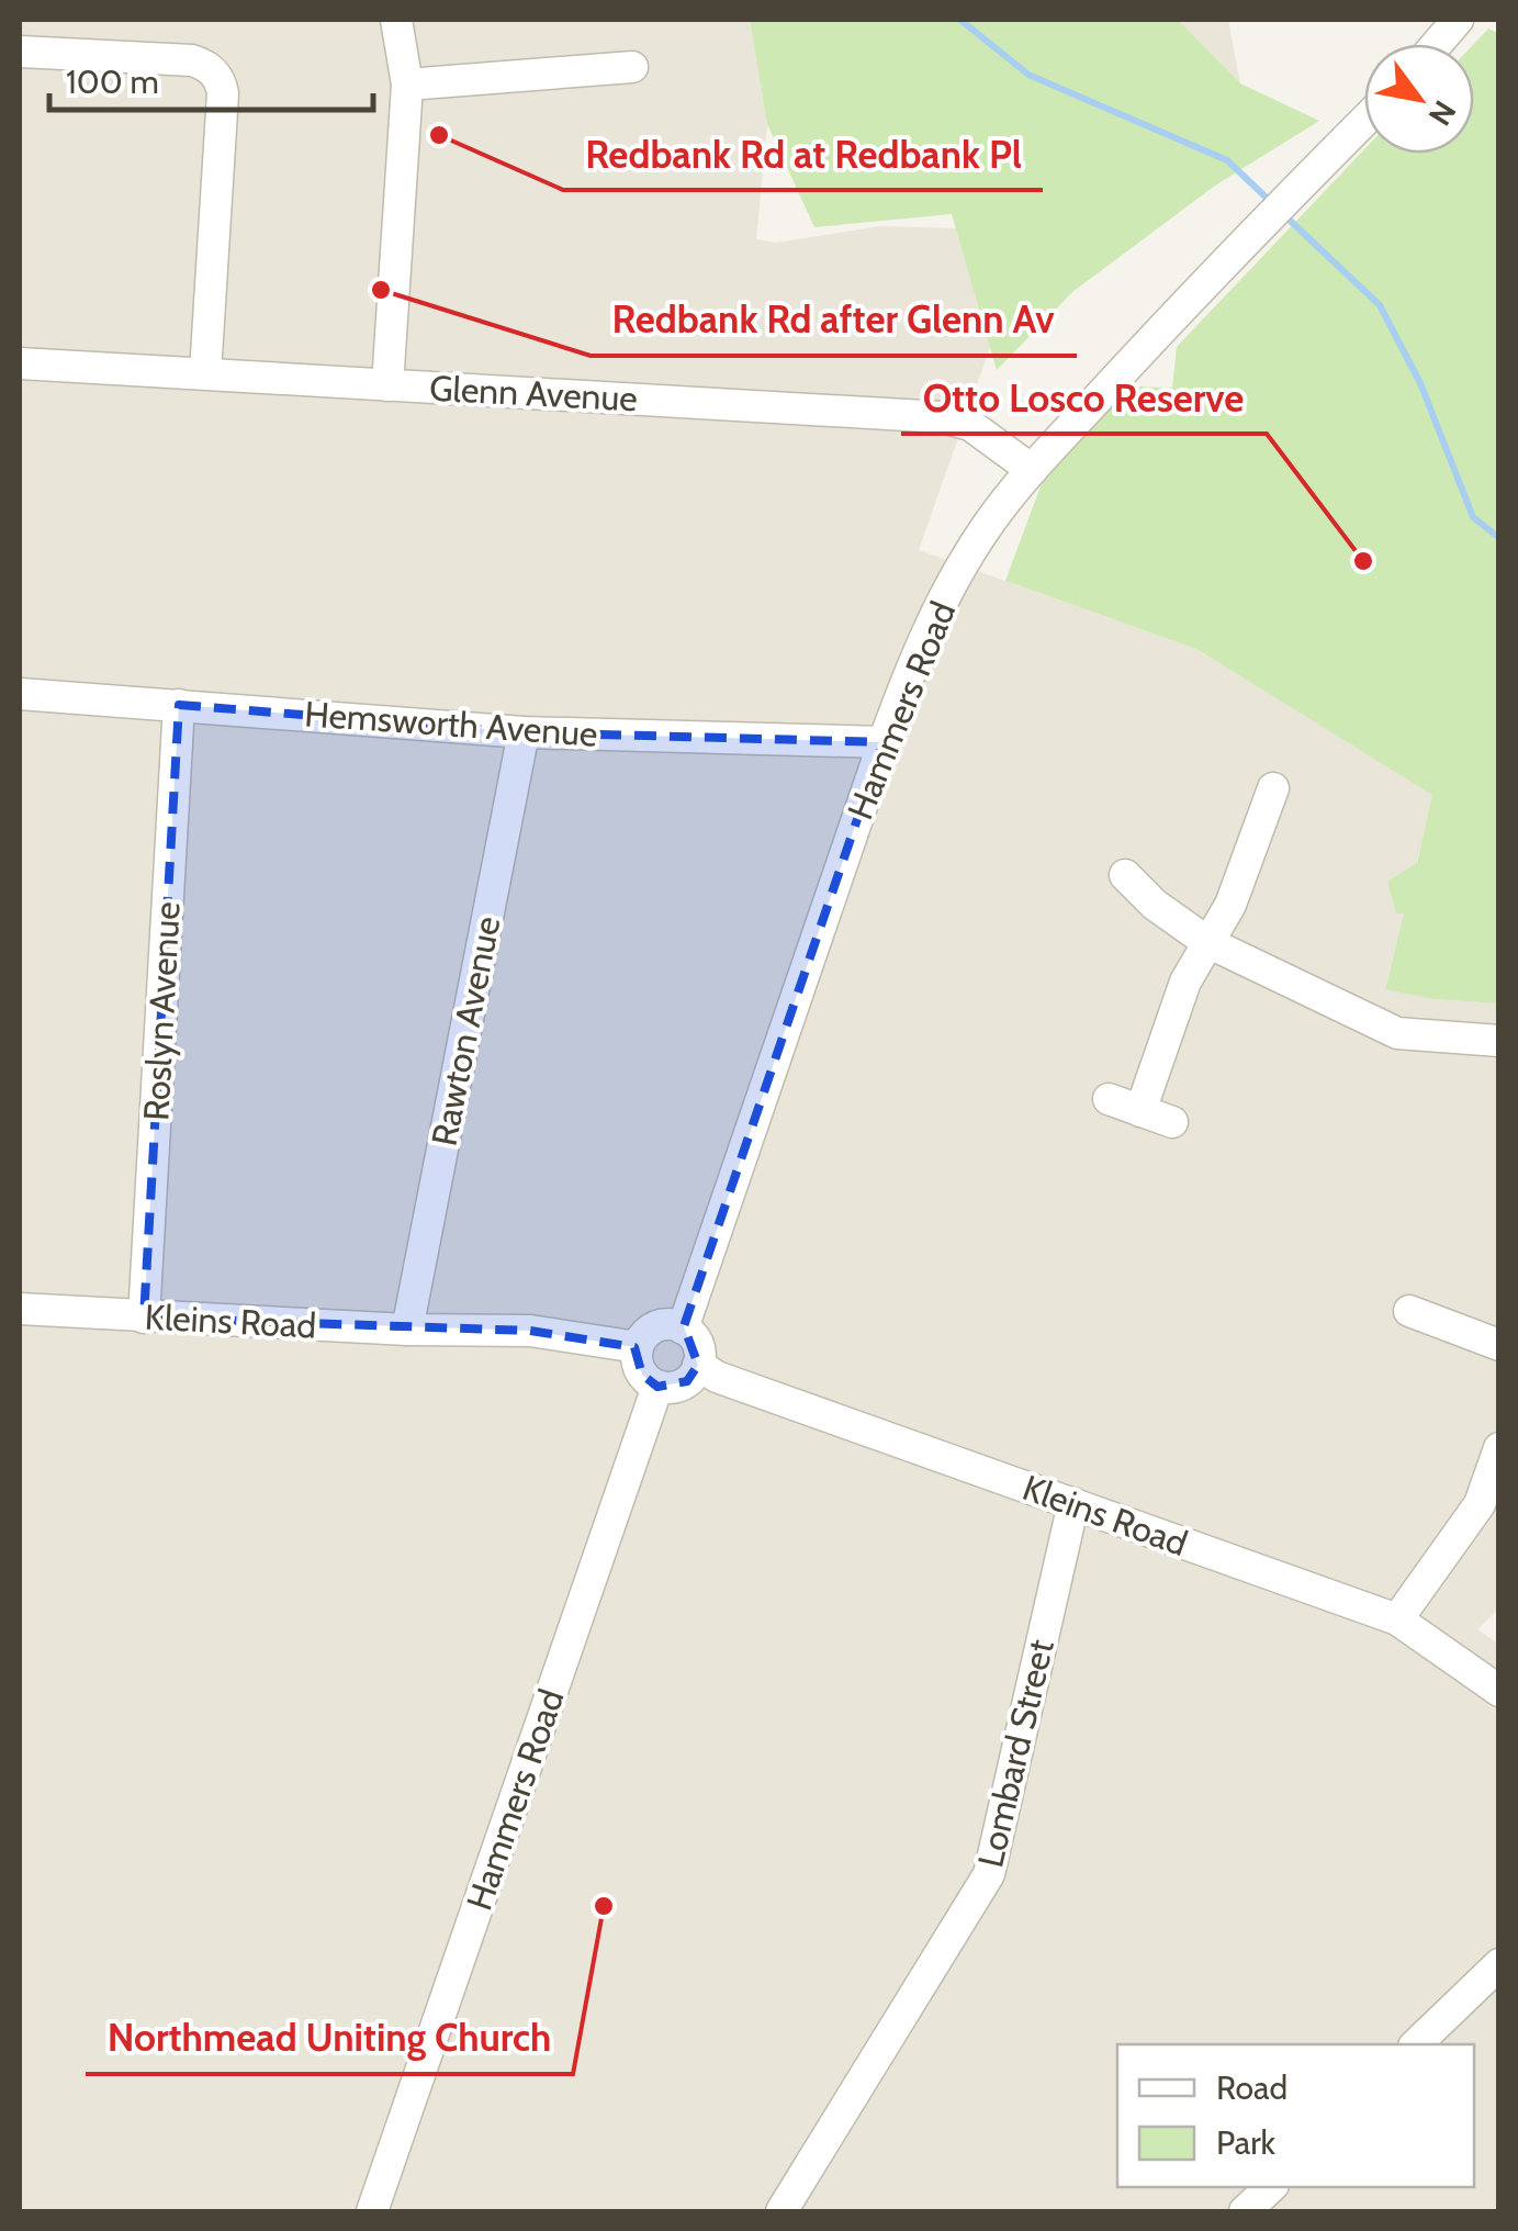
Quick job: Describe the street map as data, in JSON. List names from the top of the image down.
{
  "streets": {
    "street": [
      "Glenn Avenue",
      "Hammers Road",
      "Hemsworth Avenue",
      "Roslyn Avenue",
      "Rawton Avenue",
      "Kleins Road",
      "Lombard Street"
    ]
  },
  "crossings": [
    ["Glenn Avenue", "Hammers Road"],
    ["Hammers Road", "Hemsworth Avenue"],
    ["Hammers Road", "Kleins Road"],
    ["Hemsworth Avenue", "Roslyn Avenue"],
    ["Hemsworth Avenue", "Rawton Avenue"],
    ["Roslyn Avenue", "Kleins Road"],
    ["Rawton Avenue", "Kleins Road"],
    ["Kleins Road", "Lombard Street"]
  ],
  "places": [
    "Redbank Rd at Redbank Pl",
    "Redbank Rd after Glenn Av",
    "Otto Losco Reserve",
    "Northmead Uniting Church"
  ],
  "legend": ["Road", "Park"],
  "scale_bar": "100 m",
  "north": "bottom right"
}
